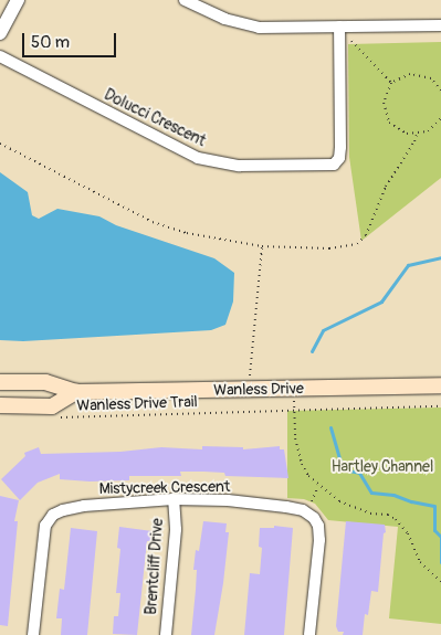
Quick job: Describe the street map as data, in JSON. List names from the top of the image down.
{
  "streets": {
    "main road": ["Wanless Drive"],
    "street": ["Dolucci Crescent", "Mistycreek Crescent", "Brentcliff Drive"],
    "path": ["Wanless Drive Trail"]
  },
  "crossings": [
    ["Mistycreek Crescent", "Brentcliff Drive"]
  ],
  "parks": ["Hartley Channel"],
  "scale_bar": "50 m"
}
